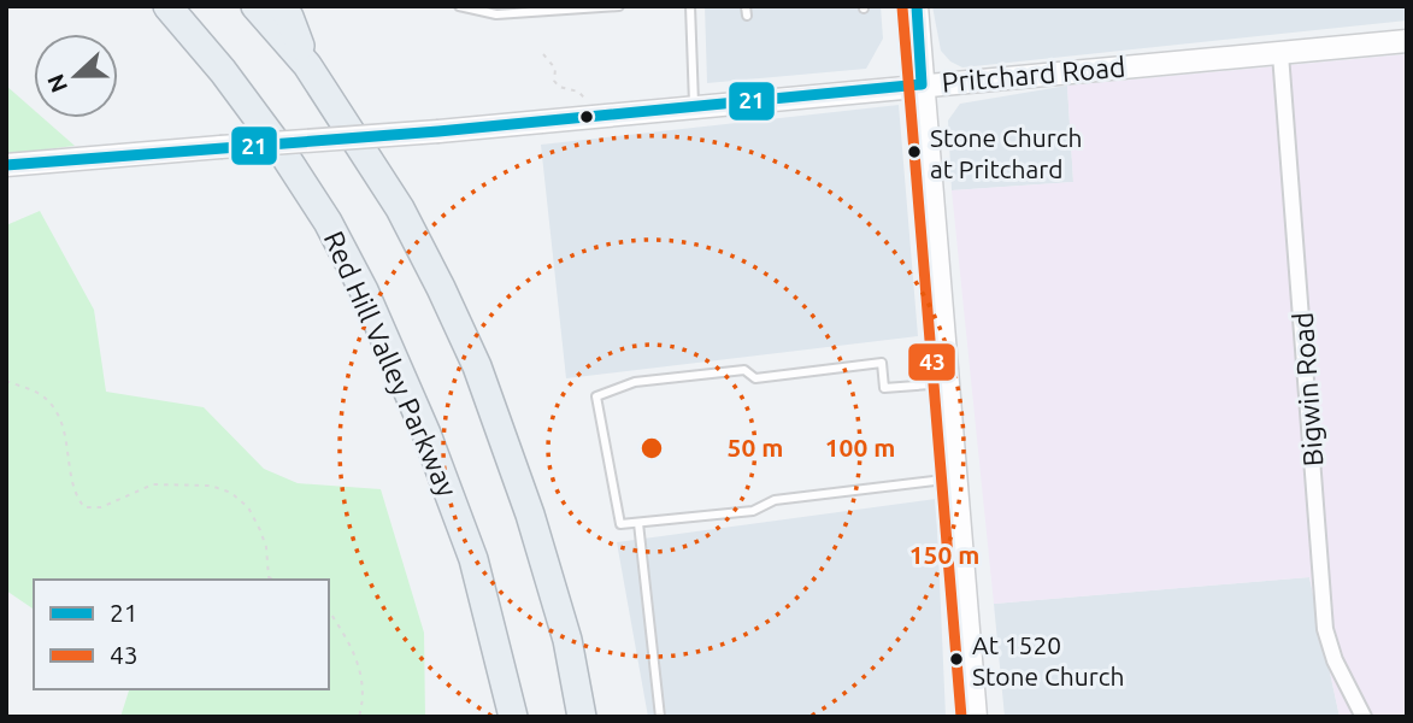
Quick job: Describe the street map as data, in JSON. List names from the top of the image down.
{
  "streets": {
    "highway": ["Red Hill Valley Parkway"],
    "main road": ["Pritchard Road"],
    "street": ["Bigwin Road"]
  },
  "crossings": [
    ["Pritchard Road", "Bigwin Road"]
  ],
  "places": ["Stone Church at Pritchard", "At 1520 Stone Church"],
  "lines": ["transit line 21", "transit line 43"],
  "legend": ["21", "43"],
  "north": "left",
  "rings": ["50 m", "100 m", "150 m"]
}
